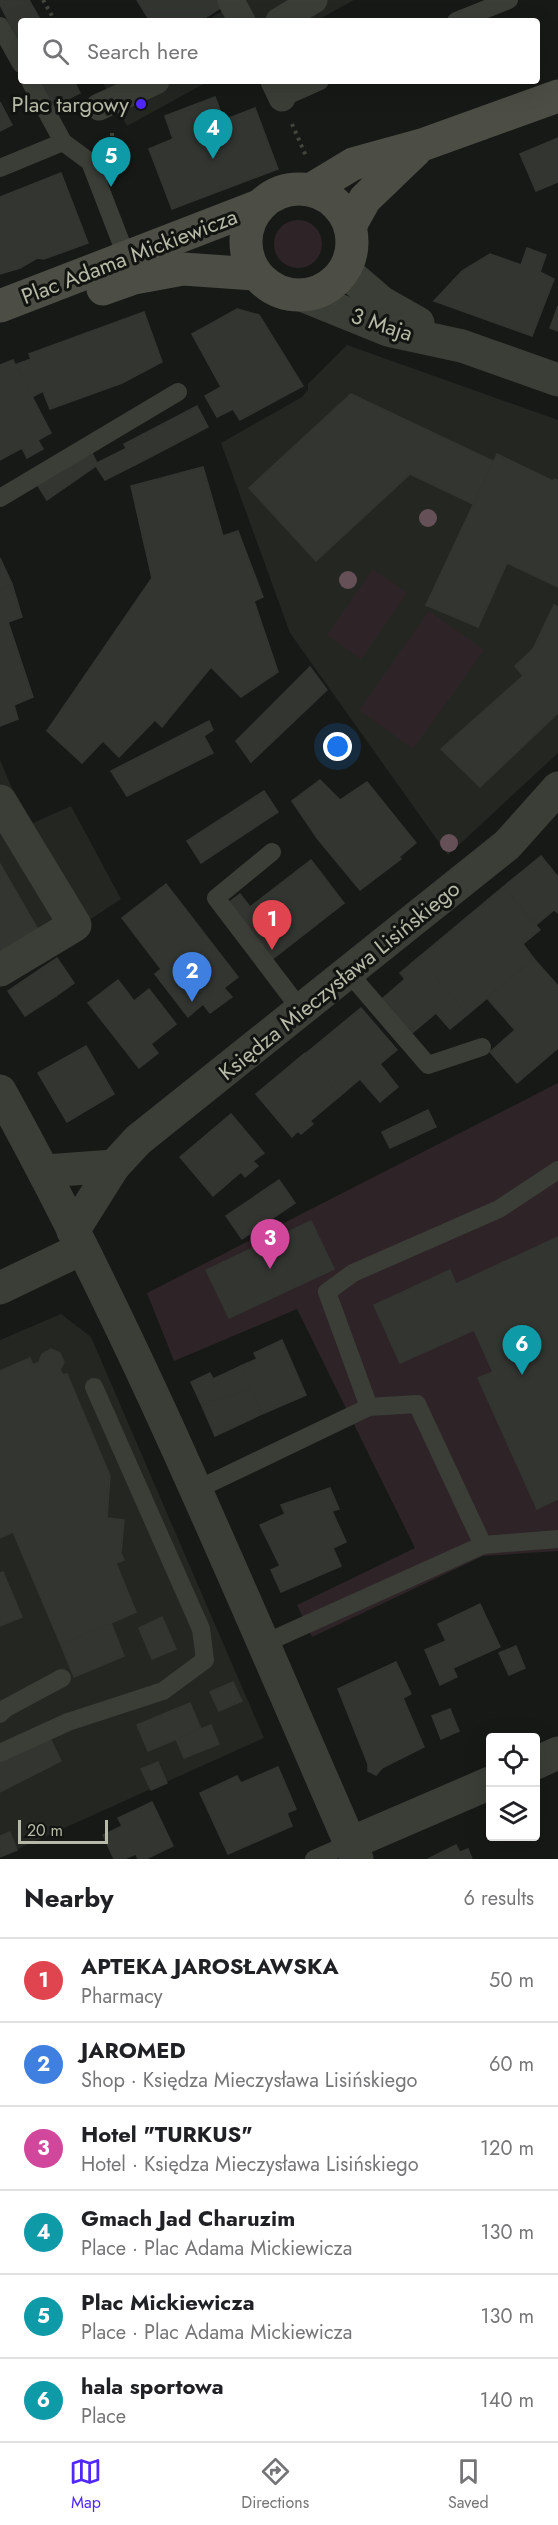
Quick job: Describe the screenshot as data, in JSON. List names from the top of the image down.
{
  "streets": {
    "main road": ["Plac Adama Mickiewicza"],
    "street": ["3 Maja", "Księdza Mieczysława Lisińskiego"]
  },
  "crossings": [
    ["Plac Adama Mickiewicza", "3 Maja"]
  ],
  "places": ["Plac targowy"],
  "scale_bar": "20 m",
  "page": {
    "search": "Search here",
    "pins": [
      "4",
      "5",
      "1",
      "2",
      "3",
      "6"
    ],
    "scale": "20 m",
    "heading": ["Nearby", "6 results"],
    "list": [
      {
        "mark": "1",
        "name": "APTEKA JAROSŁAWSKA",
        "note": "Pharmacy",
        "value": "50 m"
      },
      {
        "mark": "2",
        "name": "JAROMED",
        "note": "Shop · Księdza Mieczysława Lisińskiego",
        "value": "60 m"
      },
      {
        "mark": "3",
        "name": "Hotel \"TURKUS\"",
        "note": "Hotel · Księdza Mieczysława Lisińskiego",
        "value": "120 m"
      },
      {
        "mark": "4",
        "name": "Gmach Jad Charuzim",
        "note": "Place · Plac Adama Mickiewicza",
        "value": "130 m"
      },
      {
        "mark": "5",
        "name": "Plac Mickiewicza",
        "note": "Place · Plac Adama Mickiewicza",
        "value": "130 m"
      },
      {
        "mark": "6",
        "name": "hala sportowa",
        "note": "Place",
        "value": "140 m"
      }
    ],
    "nav": ["Map", "Directions", "Saved"]
  }
}
